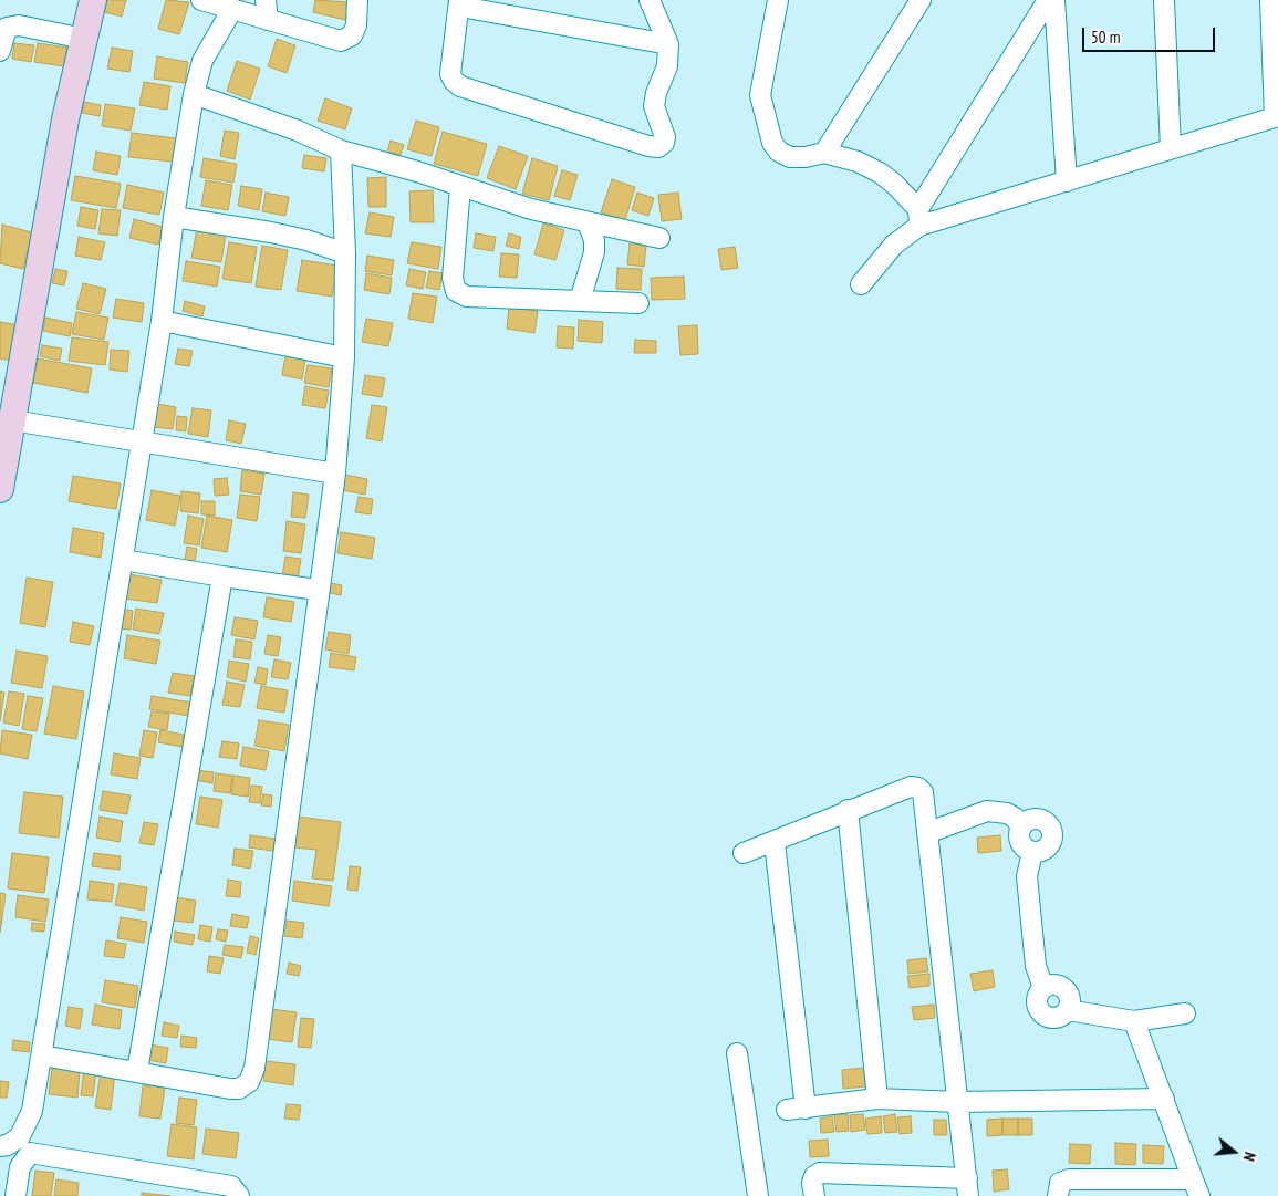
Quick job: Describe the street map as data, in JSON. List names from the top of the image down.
{
  "scale_bar": "50 m",
  "north": "right"
}
